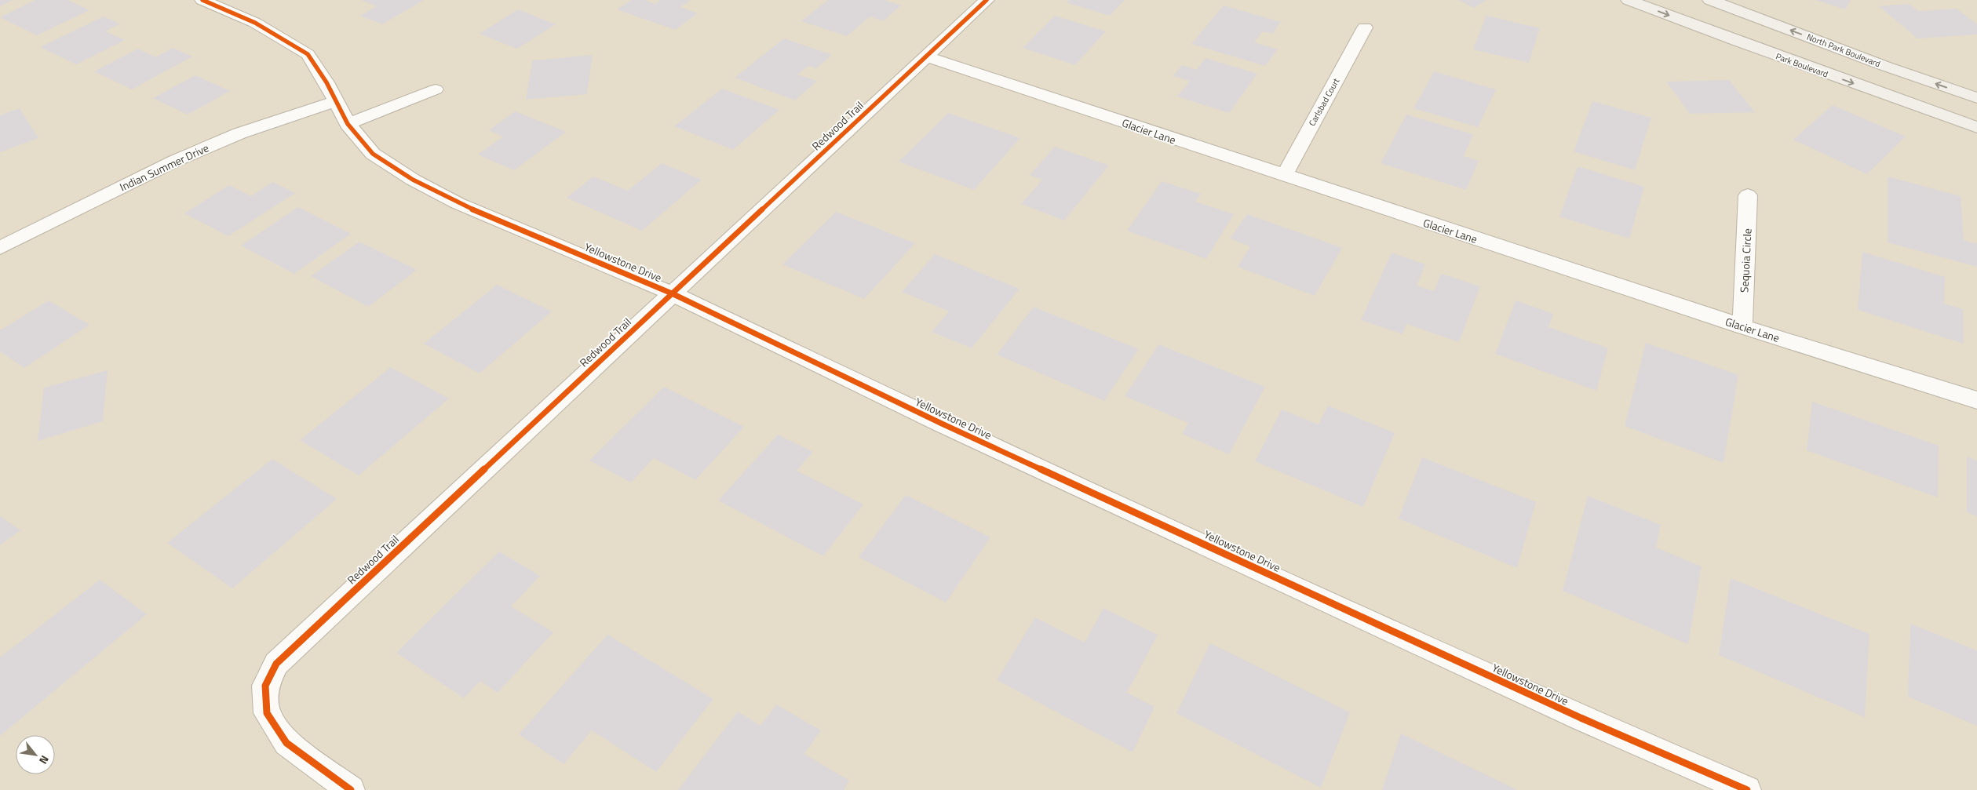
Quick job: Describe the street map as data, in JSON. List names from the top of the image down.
{
  "streets": {
    "main road": ["North Park Boulevard", "Park Boulevard"],
    "street": [
      "Carlsbad Court",
      "Redwood Trail",
      "Glacier Lane",
      "Indian Summer Drive",
      "Sequoia Circle",
      "Yellowstone Drive"
    ]
  },
  "crossings": [
    ["Carlsbad Court", "Glacier Lane"],
    ["Redwood Trail", "Glacier Lane"],
    ["Redwood Trail", "Yellowstone Drive"],
    ["Glacier Lane", "Sequoia Circle"],
    ["Indian Summer Drive", "Yellowstone Drive"]
  ],
  "one_way": ["North Park Boulevard", "Park Boulevard"],
  "north": "bottom right"
}
